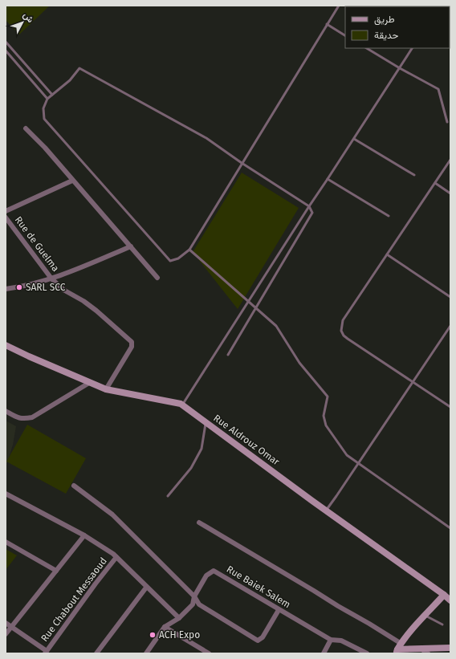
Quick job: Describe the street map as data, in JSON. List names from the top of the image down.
{
  "streets": {
    "street": [
      "Rue de Guelma",
      "Rue Aldrouz Omar",
      "Rue Baiek Salem",
      "Rue Chabout Messaoud"
    ]
  },
  "crossings": [
    ["Rue de Guelma", "Rue Aldrouz Omar"]
  ],
  "places": ["SARL SCC", "ACH Expo"],
  "legend": ["طريق", "حديقة"],
  "north": "top right"
}
